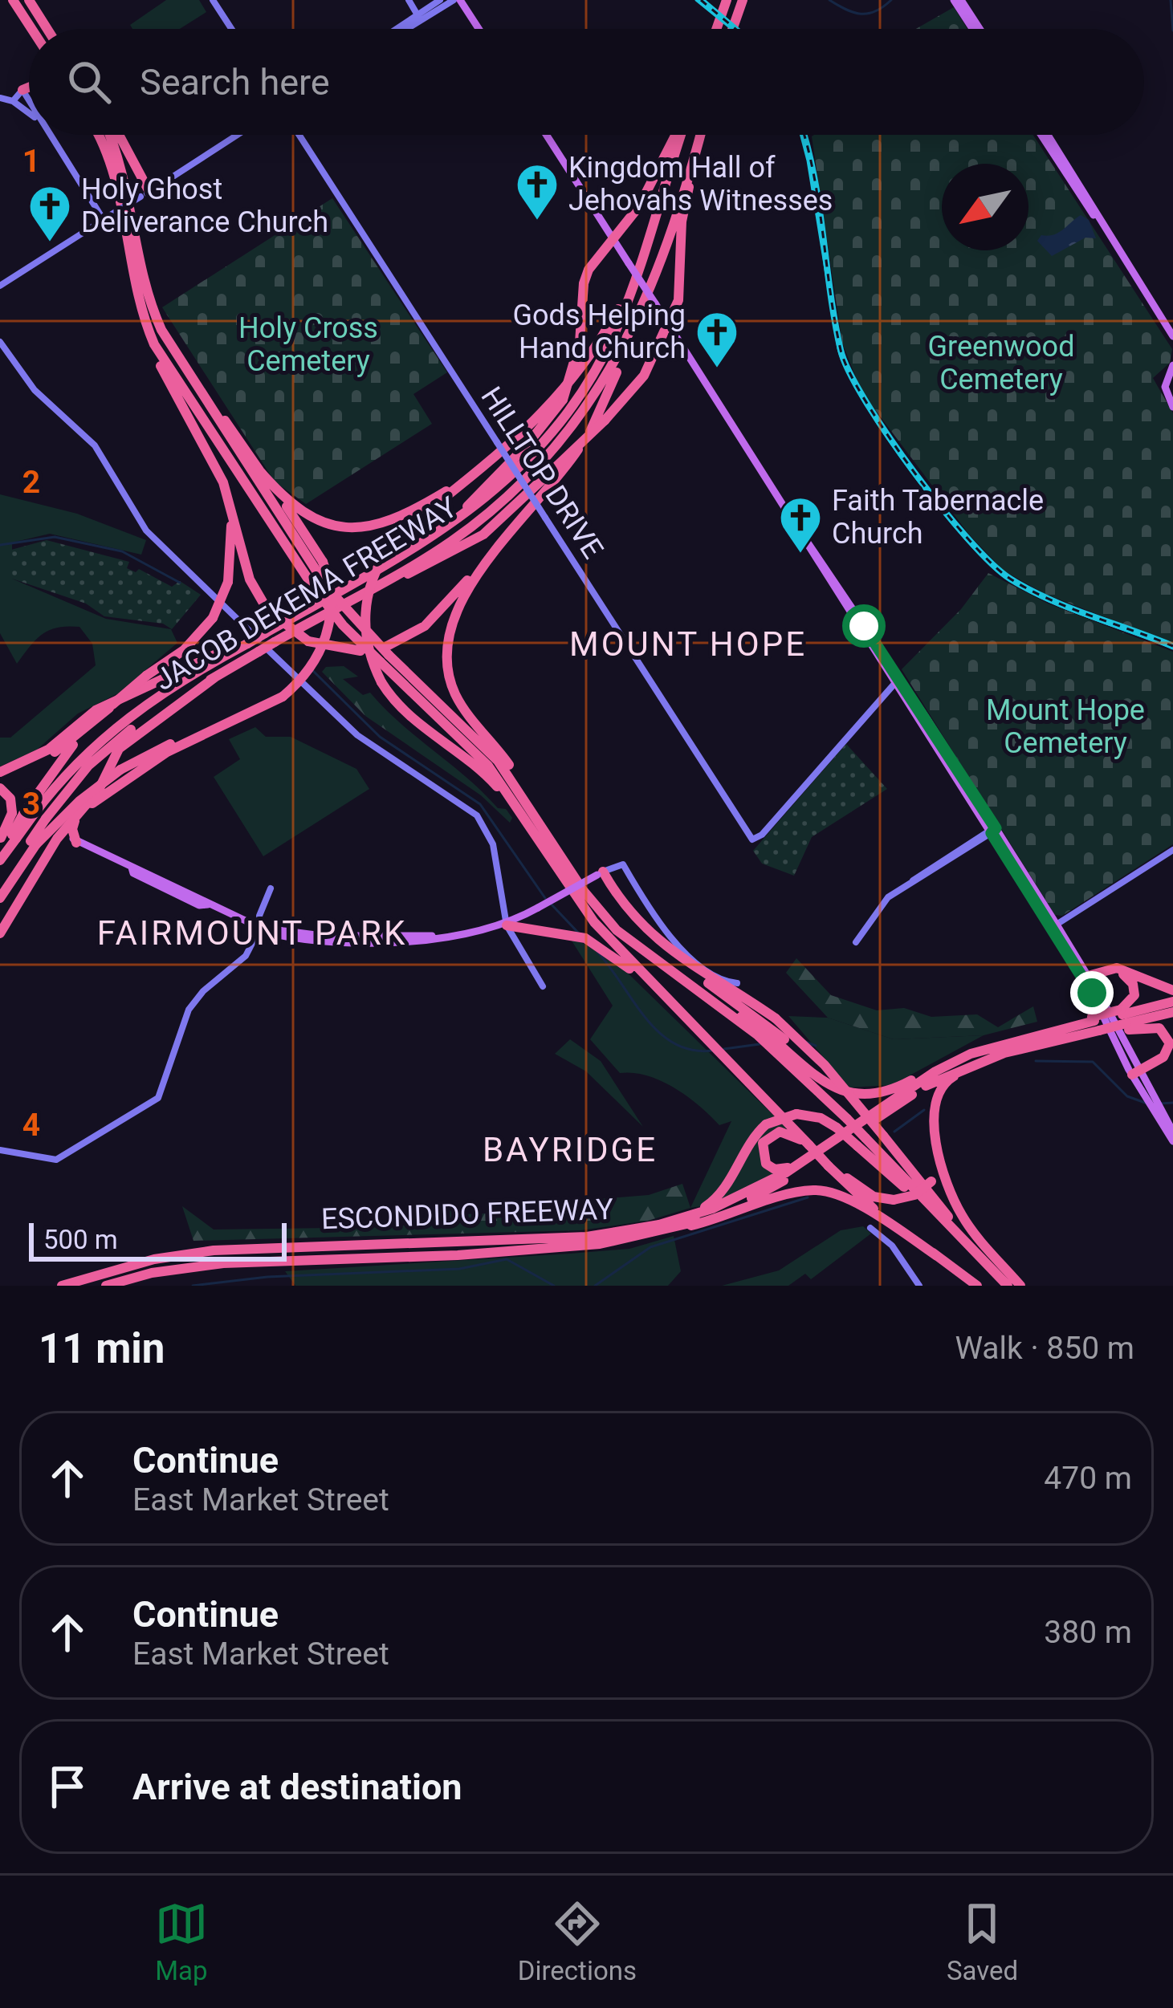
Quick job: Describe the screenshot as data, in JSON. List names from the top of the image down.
{
  "streets": {
    "highway": ["JACOB DEKEMA FREEWAY", "ESCONDIDO FREEWAY"],
    "street": ["HILLTOP DRIVE"]
  },
  "districts": ["MOUNT HOPE", "FAIRMOUNT PARK", "BAYRIDGE"],
  "parks": ["Holy Cross Cemetery", "Greenwood Cemetery", "Mount Hope Cemetery"],
  "places": {
    "church": [
      "Kingdom Hall of Jehovahs Witnesses",
      "Holy Ghost Deliverance Church",
      "Gods Helping Hand Church",
      "Faith Tabernacle Church"
    ]
  },
  "scale_bar": "500 m",
  "north": "bottom left",
  "page": {
    "search": "Search here",
    "scale": "500 m",
    "heading": ["11 min", "Walk · 850 m"],
    "list": [
      ["Continue", "East Market Street", "470 m"],
      ["Continue", "East Market Street", "380 m"],
      "Arrive at destination"
    ],
    "nav": ["Map", "Directions", "Saved"]
  },
  "grid": {
    "rows": [
      "1",
      "2",
      "3",
      "4"
    ]
  }
}
